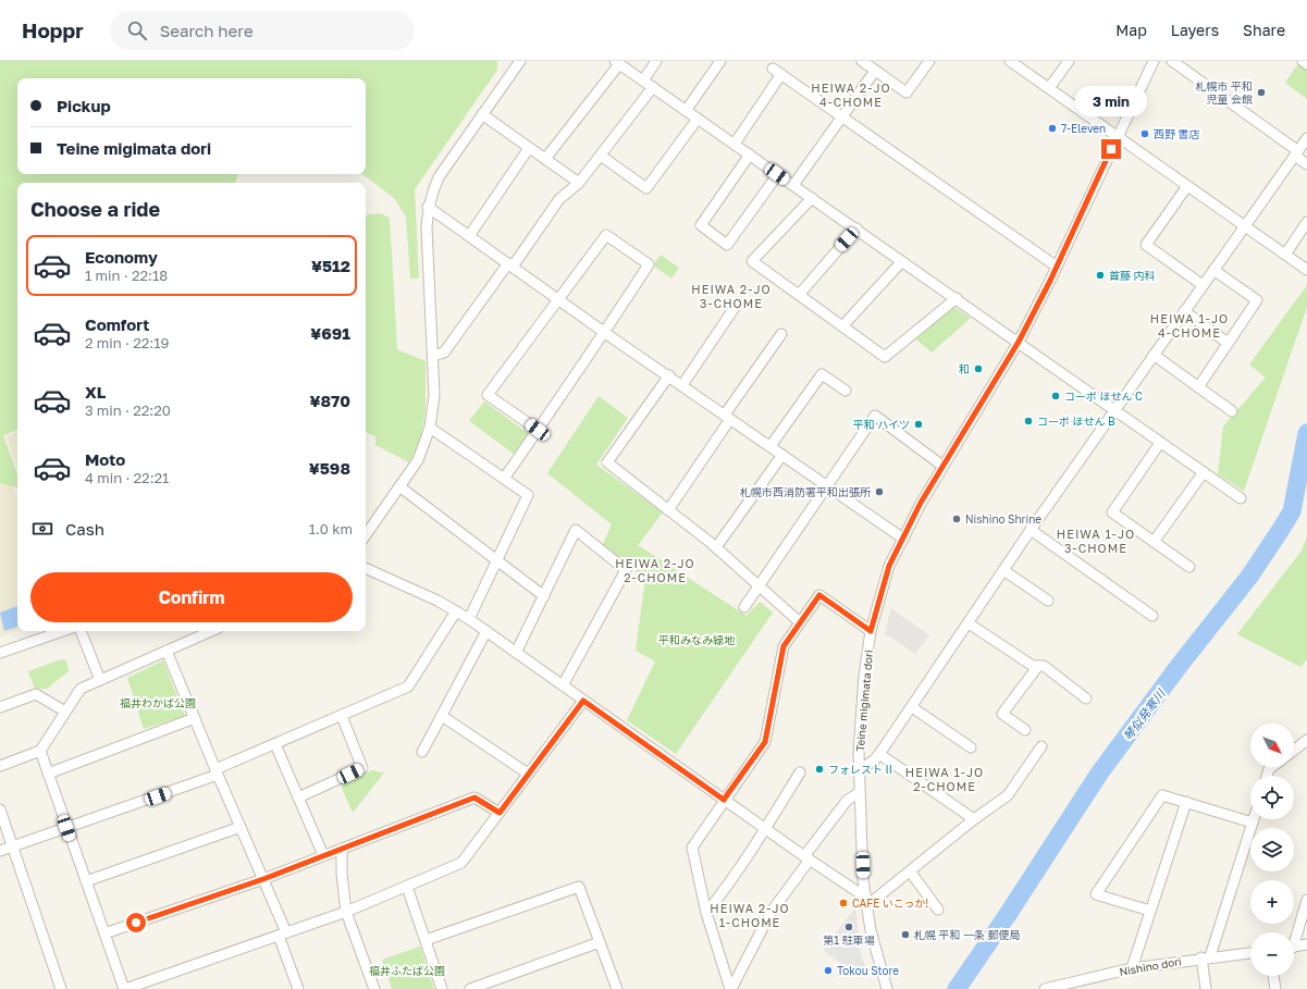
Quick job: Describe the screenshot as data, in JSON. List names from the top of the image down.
{
  "streets": {
    "street": ["Teine migimata dori", "Nishino dori"]
  },
  "districts": [
    "HEIWA 2-JO 4-CHOME",
    "HEIWA 2-JO 3-CHOME",
    "HEIWA 1-JO 4-CHOME",
    "HEIWA 1-JO 3-CHOME",
    "HEIWA 2-JO 2-CHOME",
    "HEIWA 1-JO 2-CHOME",
    "HEIWA 2-JO 1-CHOME"
  ],
  "water": ["琴似発寒川"],
  "parks": ["平和みなみ緑地", "福井わかば公園", "福井ふたば公園"],
  "places": [
    "札幌市 平和 児童 会館",
    "7-Eleven",
    "西野 書店",
    "首藤 内科",
    "和",
    "コーポ ほせん C",
    "コーポ ほせん B",
    "平和 ハイツ",
    "札幌市西消防署平和出張所",
    "Nishino Shrine",
    "フォレスト II",
    "CAFE いこっか!",
    "第1 駐車場",
    "札幌 平和 一条 郵便局",
    "Tokou Store"
  ],
  "north": "bottom right",
  "page": {
    "header": "Hoppr",
    "search": "Search here",
    "nav": ["Map", "Layers", "Share"],
    "banner": ["Pickup", "Teine migimata dori"],
    "bubble": "3 min",
    "heading": "Choose a ride",
    "list": [
      {
        "name": "Economy",
        "note": "1 min · 22:18",
        "value": "¥512"
      },
      {
        "name": "Comfort",
        "note": "2 min · 22:19",
        "value": "¥691"
      },
      {
        "name": "XL",
        "note": "3 min · 22:20",
        "value": "¥870"
      },
      {
        "name": "Moto",
        "note": "4 min · 22:21",
        "value": "¥598"
      }
    ],
    "pay": ["Cash", "1.0 km"],
    "buttons": "Confirm",
    "map_buttons": ["+", "−"]
  }
}
